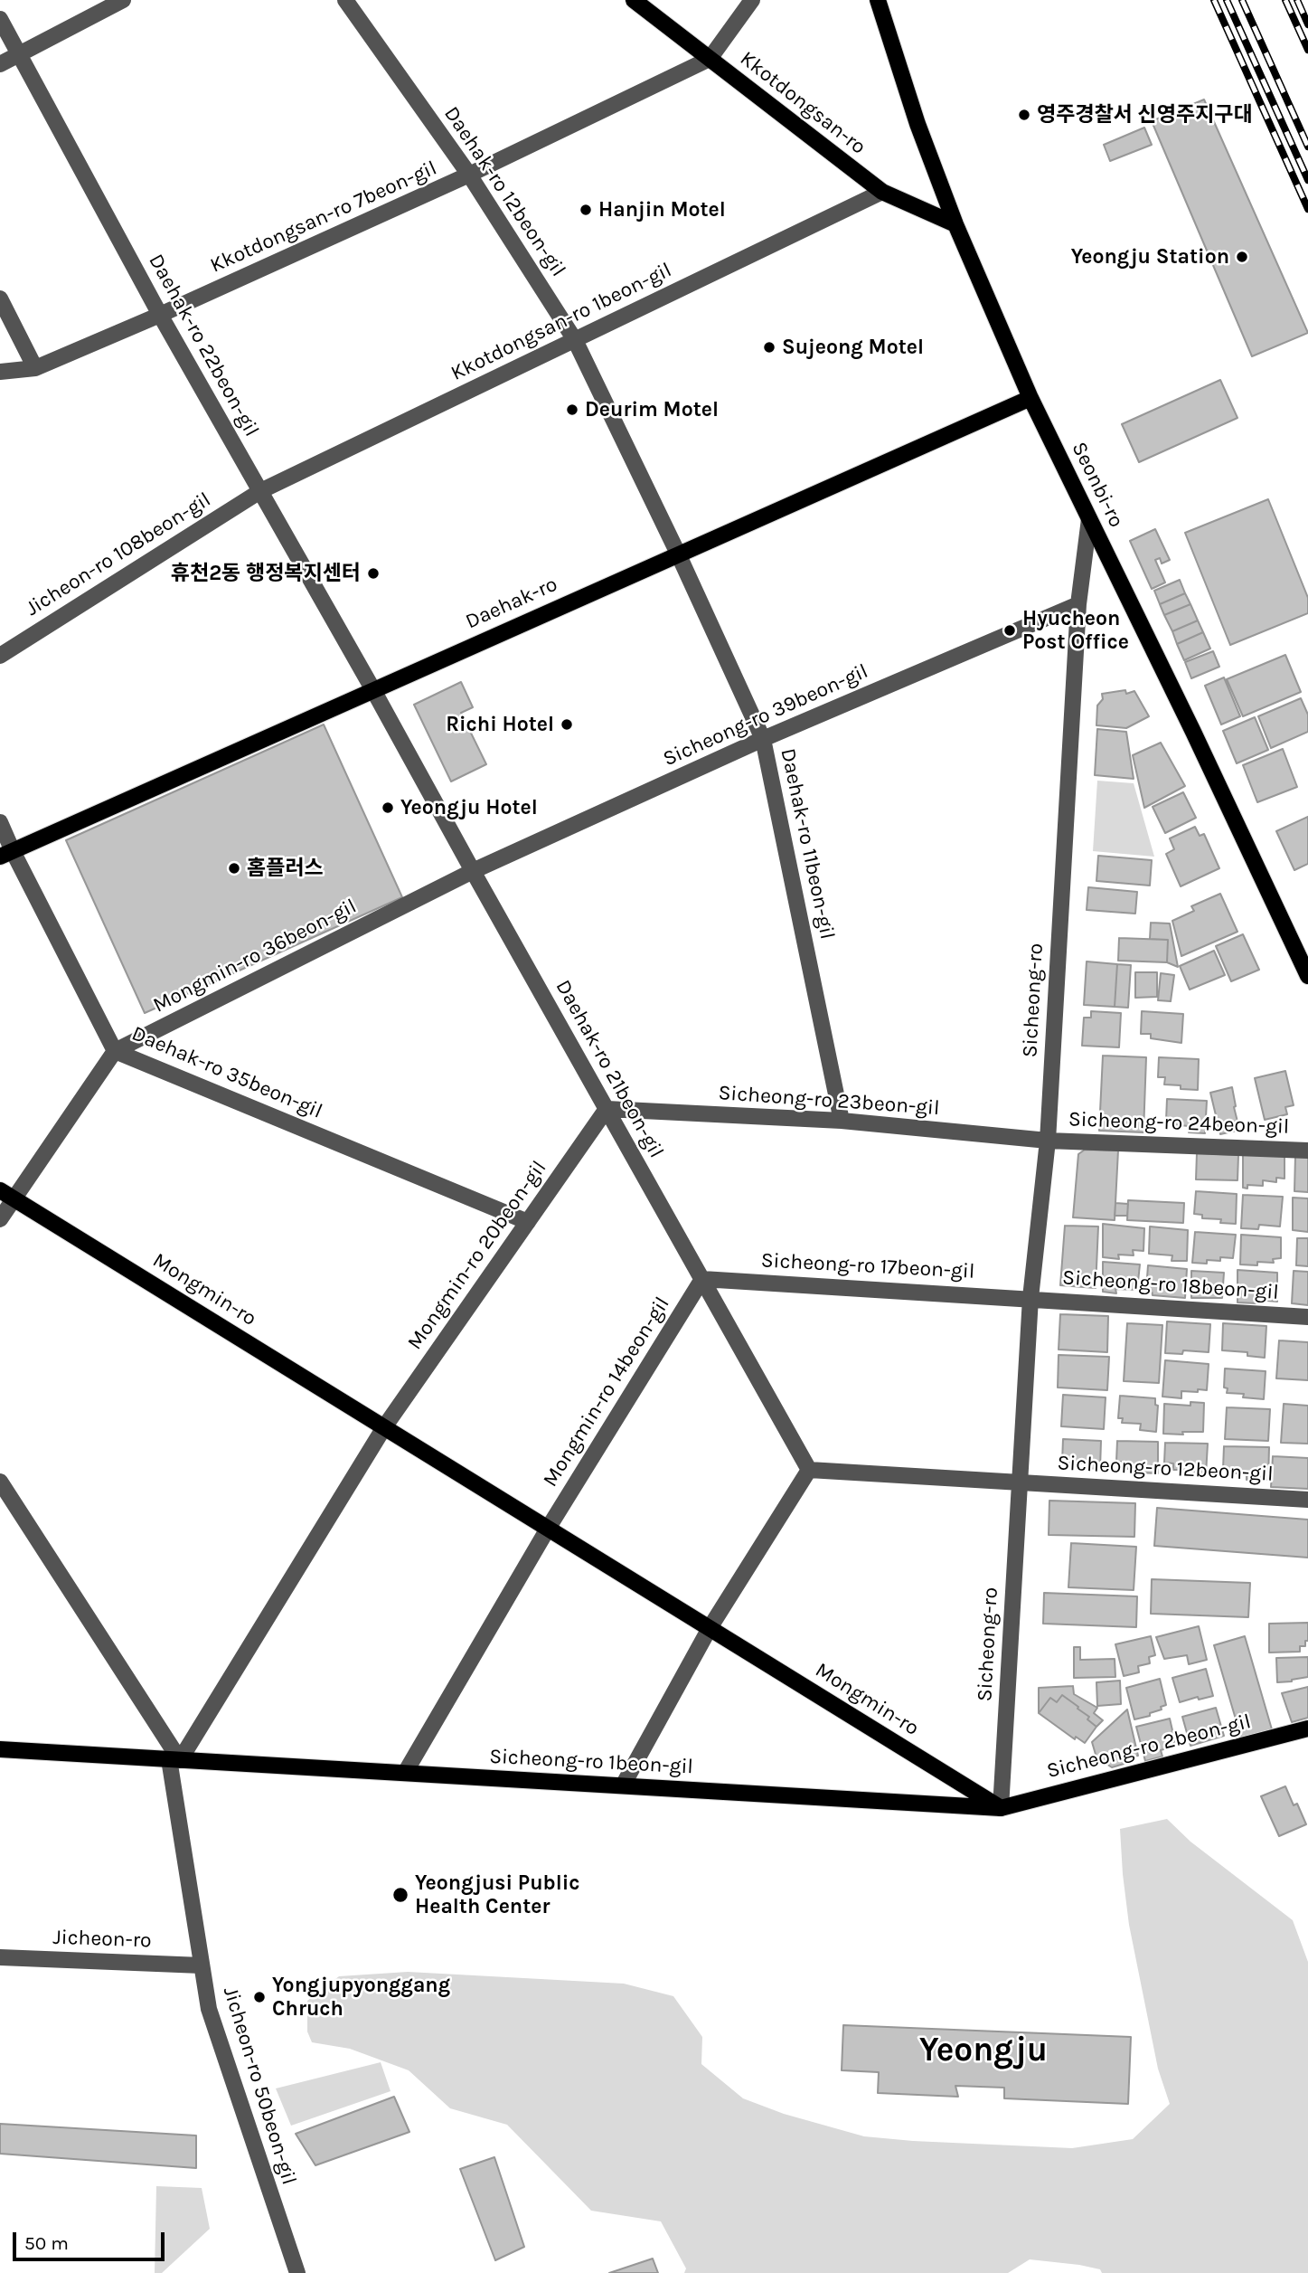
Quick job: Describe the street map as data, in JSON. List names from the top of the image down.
{
  "streets": {
    "main road": [
      "Kkotdongsan-ro",
      "Seonbi-ro",
      "Daehak-ro",
      "Mongmin-ro",
      "Sicheong-ro 2beon-gil",
      "Sicheong-ro 1beon-gil"
    ],
    "street": [
      "Daehak-ro 12beon-gil",
      "Kkotdongsan-ro 7beon-gil",
      "Kkotdongsan-ro 1beon-gil",
      "Daehak-ro 22beon-gil",
      "Jicheon-ro 108beon-gil",
      "Sicheong-ro 39beon-gil",
      "Daehak-ro 11beon-gil",
      "Mongmin-ro 36beon-gil",
      "Sicheong-ro",
      "Daehak-ro 21beon-gil",
      "Daehak-ro 35beon-gil",
      "Sicheong-ro 23beon-gil",
      "Sicheong-ro 24beon-gil",
      "Mongmin-ro 20beon-gil",
      "Sicheong-ro 17beon-gil",
      "Sicheong-ro 18beon-gil",
      "Mongmin-ro 14beon-gil",
      "Sicheong-ro 12beon-gil",
      "Jicheon-ro",
      "Jicheon-ro 50beon-gil"
    ]
  },
  "crossings": [
    ["Kkotdongsan-ro", "Kkotdongsan-ro 7beon-gil"],
    ["Kkotdongsan-ro", "Kkotdongsan-ro 1beon-gil"],
    ["Kkotdongsan-ro", "Seonbi-ro"],
    ["Daehak-ro 12beon-gil", "Kkotdongsan-ro 7beon-gil"],
    ["Daehak-ro 12beon-gil", "Kkotdongsan-ro 1beon-gil"],
    ["Daehak-ro 12beon-gil", "Daehak-ro"],
    ["Daehak-ro 12beon-gil", "Daehak-ro 11beon-gil"],
    ["Kkotdongsan-ro 7beon-gil", "Daehak-ro 22beon-gil"],
    ["Kkotdongsan-ro 1beon-gil", "Daehak-ro 22beon-gil"],
    ["Kkotdongsan-ro 1beon-gil", "Jicheon-ro 108beon-gil"],
    ["Daehak-ro 22beon-gil", "Jicheon-ro 108beon-gil"],
    ["Daehak-ro 22beon-gil", "Daehak-ro"],
    ["Daehak-ro 22beon-gil", "Daehak-ro 21beon-gil"],
    ["Seonbi-ro", "Daehak-ro"],
    ["Seonbi-ro", "Sicheong-ro"],
    ["Daehak-ro", "Daehak-ro 11beon-gil"],
    ["Daehak-ro", "Daehak-ro 21beon-gil"],
    ["Daehak-ro", "Daehak-ro 35beon-gil"],
    ["Sicheong-ro 39beon-gil", "Daehak-ro 11beon-gil"],
    ["Sicheong-ro 39beon-gil", "Mongmin-ro 36beon-gil"],
    ["Sicheong-ro 39beon-gil", "Sicheong-ro"],
    ["Sicheong-ro 39beon-gil", "Daehak-ro 21beon-gil"],
    ["Daehak-ro 11beon-gil", "Sicheong-ro 23beon-gil"],
    ["Mongmin-ro 36beon-gil", "Daehak-ro 21beon-gil"],
    ["Mongmin-ro 36beon-gil", "Daehak-ro 35beon-gil"],
    ["Mongmin-ro 36beon-gil", "Mongmin-ro"],
    ["Sicheong-ro", "Sicheong-ro 23beon-gil"],
    ["Sicheong-ro", "Sicheong-ro 24beon-gil"],
    ["Sicheong-ro", "Sicheong-ro 17beon-gil"],
    ["Sicheong-ro", "Sicheong-ro 18beon-gil"],
    ["Sicheong-ro", "Mongmin-ro"],
    ["Sicheong-ro", "Sicheong-ro 12beon-gil"],
    ["Sicheong-ro", "Sicheong-ro 2beon-gil"],
    ["Sicheong-ro", "Sicheong-ro 1beon-gil"],
    ["Daehak-ro 21beon-gil", "Sicheong-ro 23beon-gil"],
    ["Daehak-ro 21beon-gil", "Mongmin-ro 20beon-gil"],
    ["Daehak-ro 21beon-gil", "Sicheong-ro 17beon-gil"],
    ["Daehak-ro 21beon-gil", "Mongmin-ro 14beon-gil"],
    ["Daehak-ro 35beon-gil", "Mongmin-ro 20beon-gil"],
    ["Sicheong-ro 23beon-gil", "Sicheong-ro 24beon-gil"],
    ["Sicheong-ro 23beon-gil", "Mongmin-ro 20beon-gil"],
    ["Mongmin-ro 20beon-gil", "Mongmin-ro"],
    ["Sicheong-ro 17beon-gil", "Sicheong-ro 18beon-gil"],
    ["Sicheong-ro 17beon-gil", "Mongmin-ro 14beon-gil"],
    ["Mongmin-ro", "Mongmin-ro 14beon-gil"],
    ["Mongmin-ro", "Sicheong-ro 2beon-gil"],
    ["Mongmin-ro", "Sicheong-ro 1beon-gil"],
    ["Sicheong-ro 2beon-gil", "Sicheong-ro 1beon-gil"],
    ["Sicheong-ro 1beon-gil", "Jicheon-ro 50beon-gil"],
    ["Jicheon-ro", "Jicheon-ro 50beon-gil"]
  ],
  "districts": ["Yeongju"],
  "places": [
    "영주경찰서 신영주지구대",
    "Hanjin Motel",
    "Yeongju Station",
    "Sujeong Motel",
    "Deurim Motel",
    "휴천2동 행정복지센터",
    "Hyucheon Post Office",
    "Richi Hotel",
    "Yeongju Hotel",
    "홈플러스",
    "Yeongjusi Public Health Center",
    "Yongjupyonggang Chruch"
  ],
  "scale_bar": "50 m"
}
